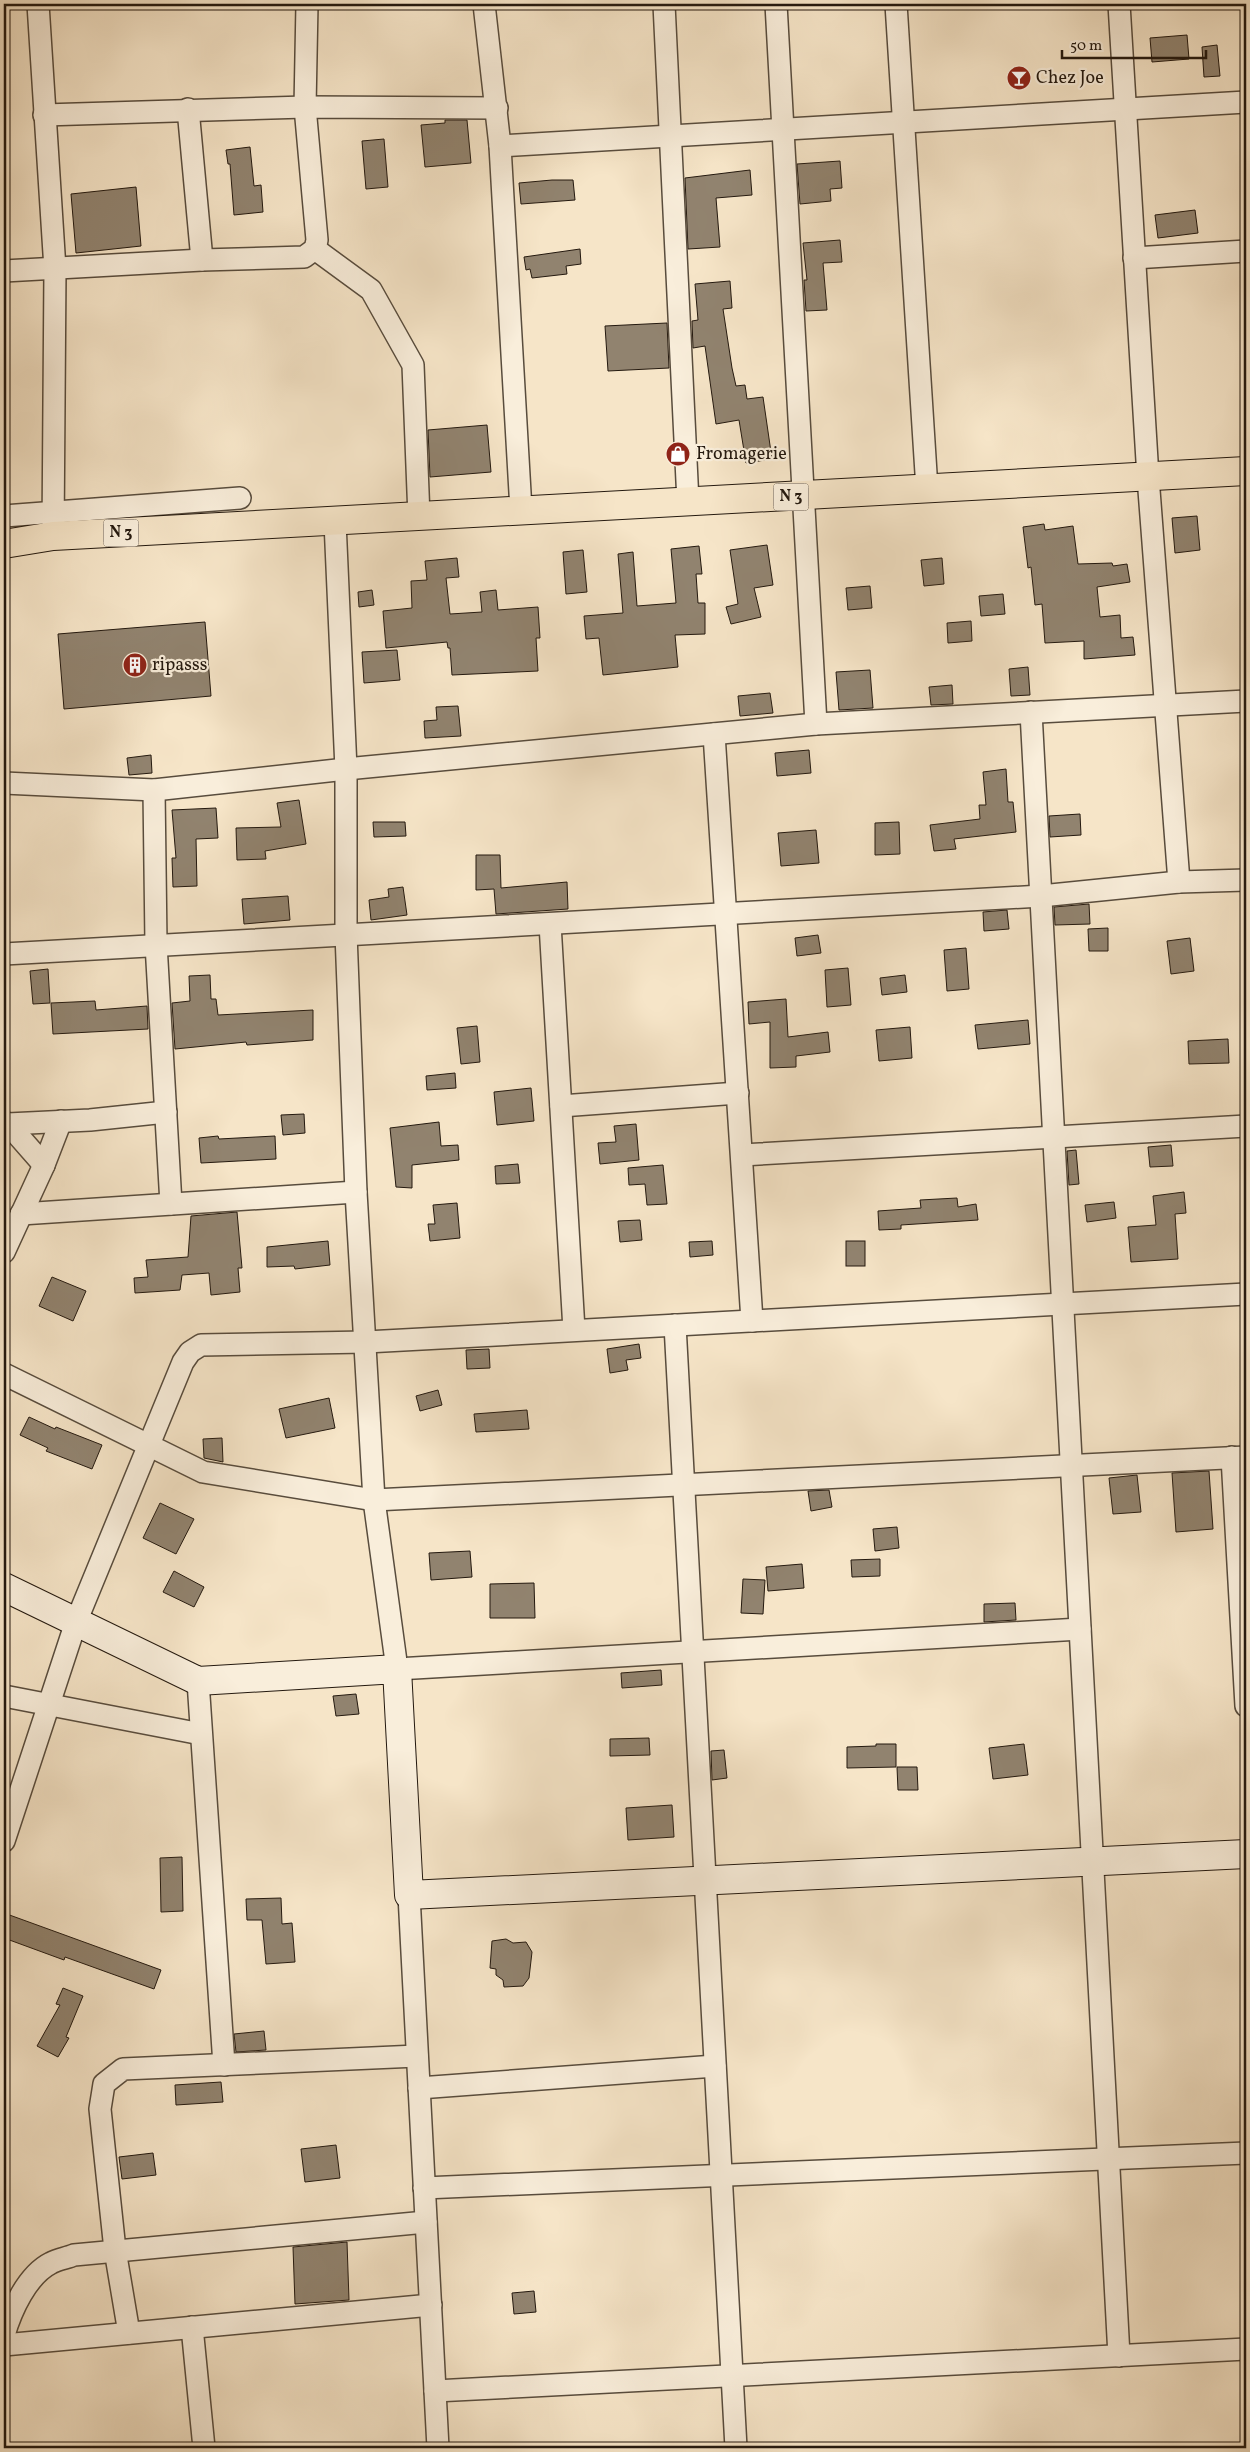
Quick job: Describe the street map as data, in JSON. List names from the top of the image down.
{
  "streets": {
    "main road": ["N 3"]
  },
  "places": {
    "bar": ["Chez Joe"],
    "shop": ["Fromagerie"],
    "building": ["ripasss"]
  },
  "scale_bar": "50 m"
}
